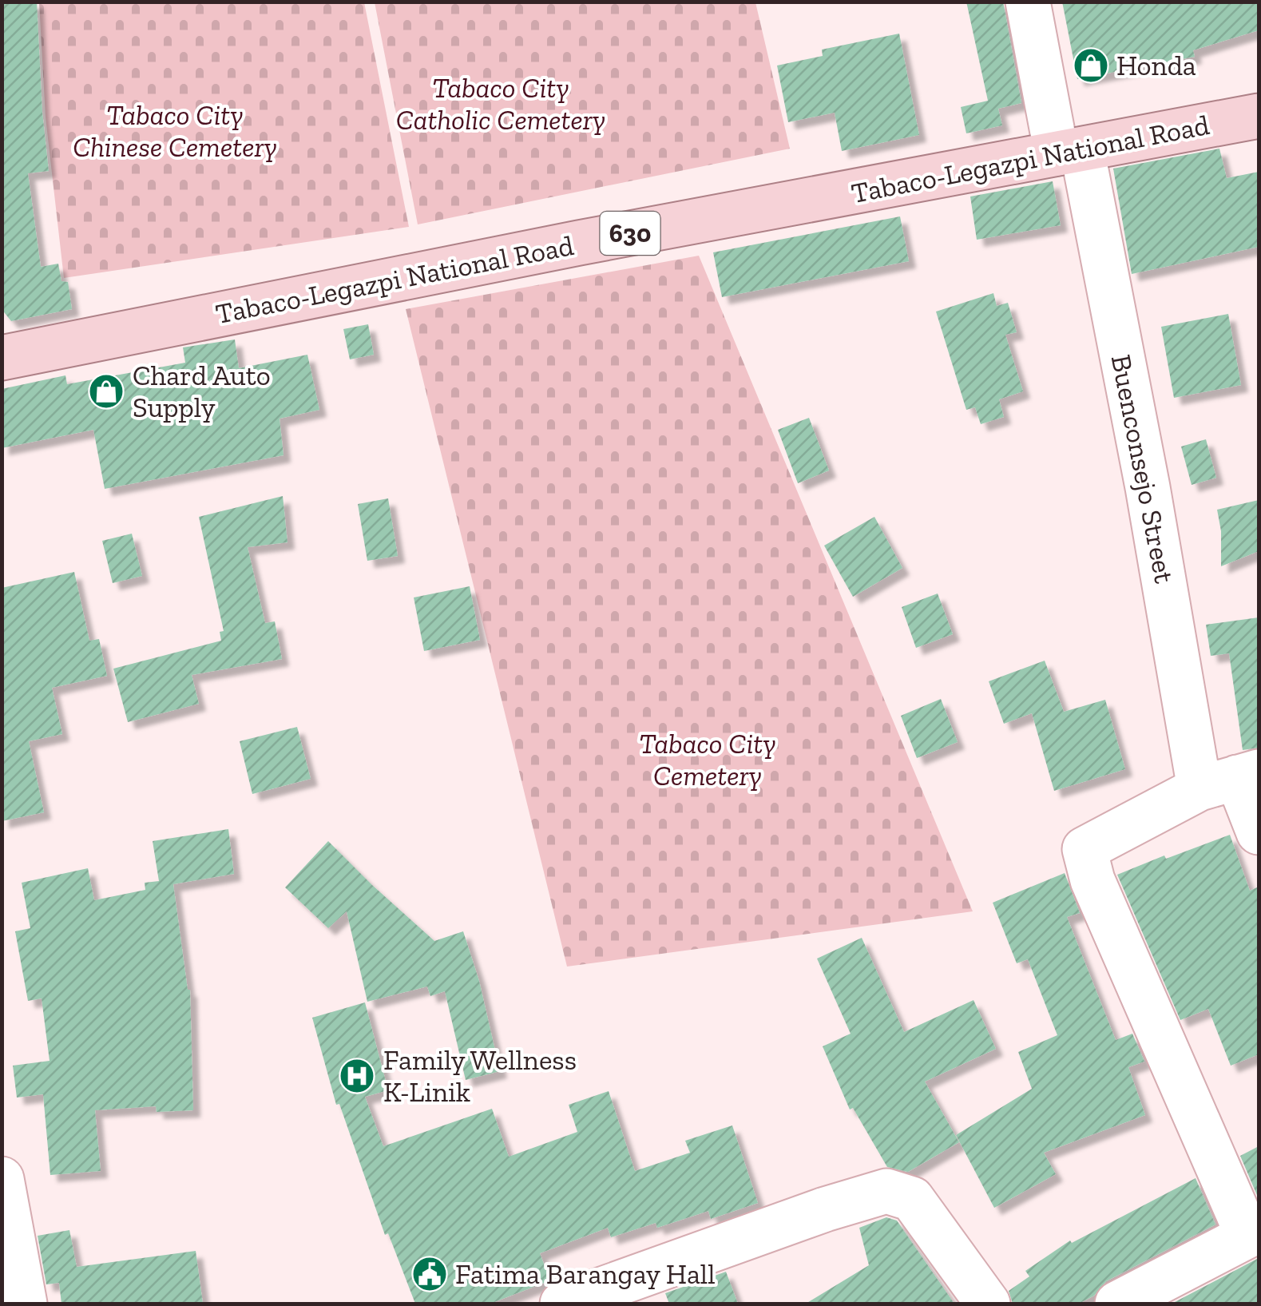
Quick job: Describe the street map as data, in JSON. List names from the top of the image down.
{
  "streets": {
    "main road": ["Tabaco-Legazpi National Road", "630"],
    "street": ["Buenconsejo Street"]
  },
  "crossings": [
    ["Tabaco-Legazpi National Road", "Buenconsejo Street"]
  ],
  "parks": ["Tabaco City Catholic Cemetery", "Tabaco City Chinese Cemetery", "Tabaco City Cemetery"],
  "places": {
    "shop": ["Honda", "Chard Auto Supply"],
    "hospital": ["Family Wellness K-Linik"],
    "public building": ["Fatima Barangay Hall"]
  }
}
